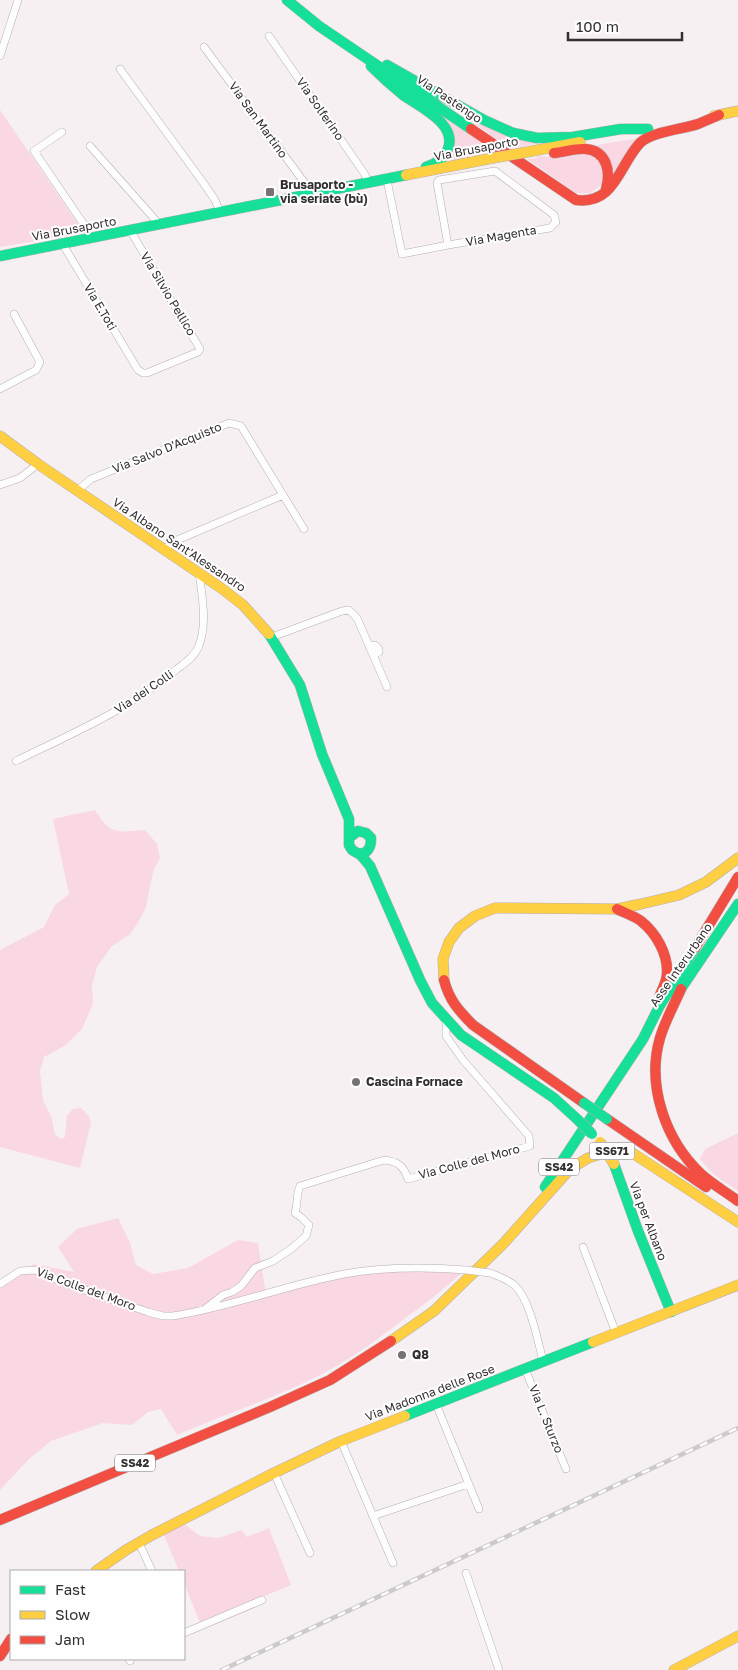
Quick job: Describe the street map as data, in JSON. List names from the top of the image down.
{
  "streets": {
    "main road": [
      "Via Pastengo",
      "Via Brusaporto",
      "Via Albano Sant'Alessandro",
      "Asse Interurbano",
      "SS671",
      "SS42",
      "Via per Albano",
      "Via Madonna delle Rose"
    ],
    "street": [
      "Via Solferino",
      "Via San Martino",
      "Via Magenta",
      "Via Silvio Pellico",
      "Via E.Toti",
      "Via Salvo D'Acquisto",
      "Via dei Colli",
      "Via Colle del Moro",
      "Via L. Sturzo"
    ]
  },
  "crossings": [
    ["Via Solferino", "Via Brusaporto"],
    ["Via San Martino", "Via Brusaporto"],
    ["Via Brusaporto", "Via Magenta"],
    ["Via Brusaporto", "Via Silvio Pellico"],
    ["Via Brusaporto", "Via E.Toti"],
    ["Via Silvio Pellico", "Via E.Toti"],
    ["Via Salvo D'Acquisto", "Via Albano Sant'Alessandro"],
    ["Via Albano Sant'Alessandro", "Via dei Colli"],
    ["Asse Interurbano", "SS42"],
    ["SS671", "SS42"],
    ["Via Colle del Moro", "Via per Albano"],
    ["Via Colle del Moro", "Via Madonna delle Rose"],
    ["Via per Albano", "Via Madonna delle Rose"],
    ["Via Madonna delle Rose", "Via L. Sturzo"]
  ],
  "places": {
    "transit": ["Brusaporto - via seriate (bù)"],
    "other": ["Cascina Fornace", "Q8"]
  },
  "legend": ["Fast", "Slow", "Jam"],
  "scale_bar": "100 m"
}
